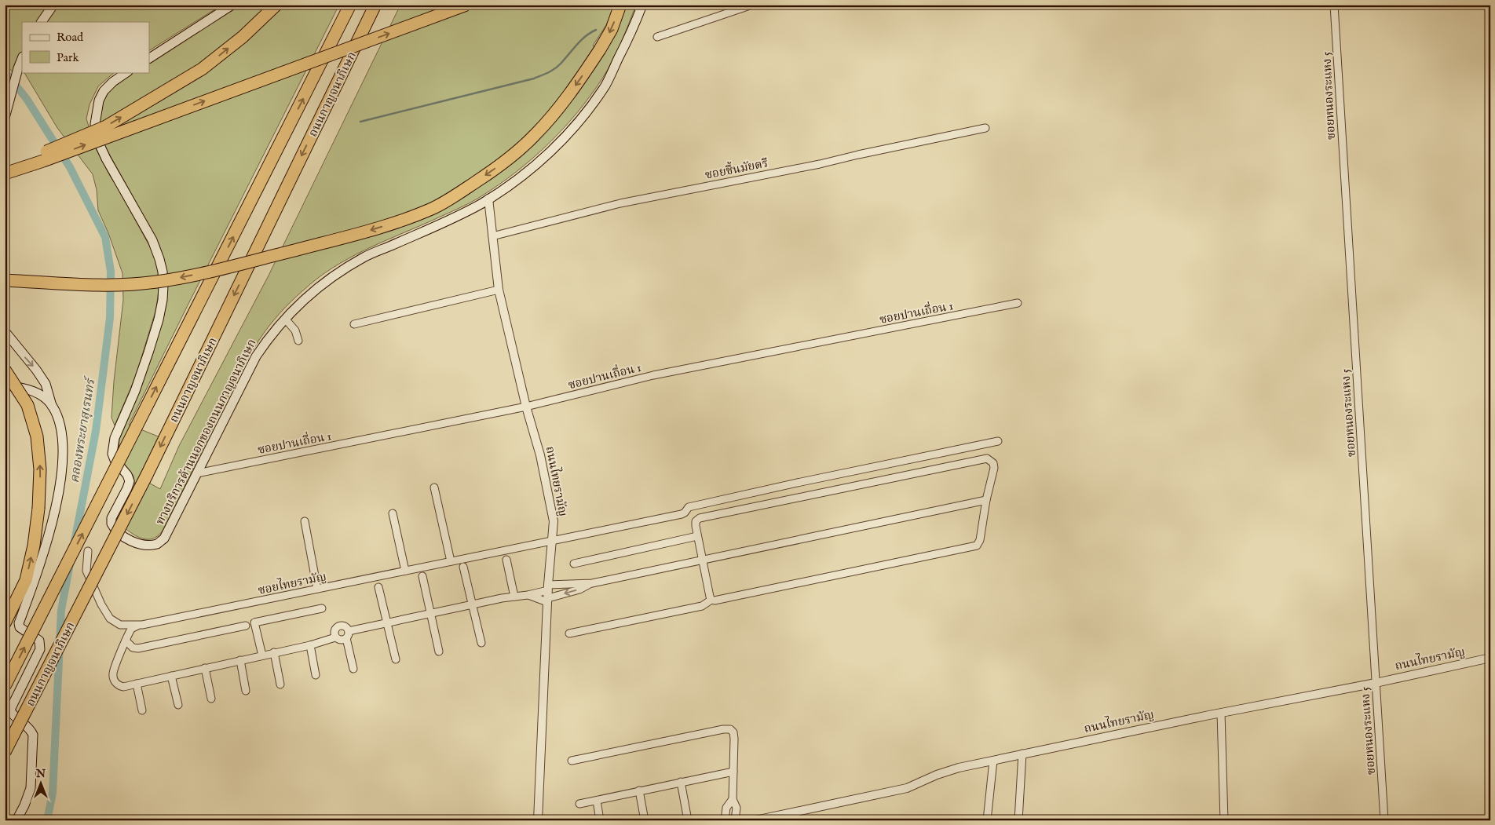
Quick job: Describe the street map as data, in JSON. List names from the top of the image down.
{
  "streets": {
    "highway": ["ถนนกาญจนาภิเษก"],
    "main road": ["ทางบริการด้านนอกของถนนกาญจนาภิเษก"],
    "street": [
      "ซอยหนองระแหง 5",
      "ซอยชื้นมัยตรี",
      "ซอยปานเถื่อน 1",
      "ถนนไทยรามัญ",
      "ซอยไทยรามัญ"
    ]
  },
  "crossings": [
    ["ซอยหนองระแหง 5", "ถนนไทยรามัญ"],
    ["ซอยชื้นมัยตรี", "ถนนไทยรามัญ"],
    ["ซอยปานเถื่อน 1", "ทางบริการด้านนอกของถนนกาญจนาภิเษก"],
    ["ซอยปานเถื่อน 1", "ถนนไทยรามัญ"],
    ["ทางบริการด้านนอกของถนนกาญจนาภิเษก", "ถนนไทยรามัญ"],
    ["ถนนไทยรามัญ", "ซอยไทยรามัญ"]
  ],
  "water": ["คลองพระยาสุเรนทร์"],
  "legend": ["Road", "Park"],
  "north": "top"
}
